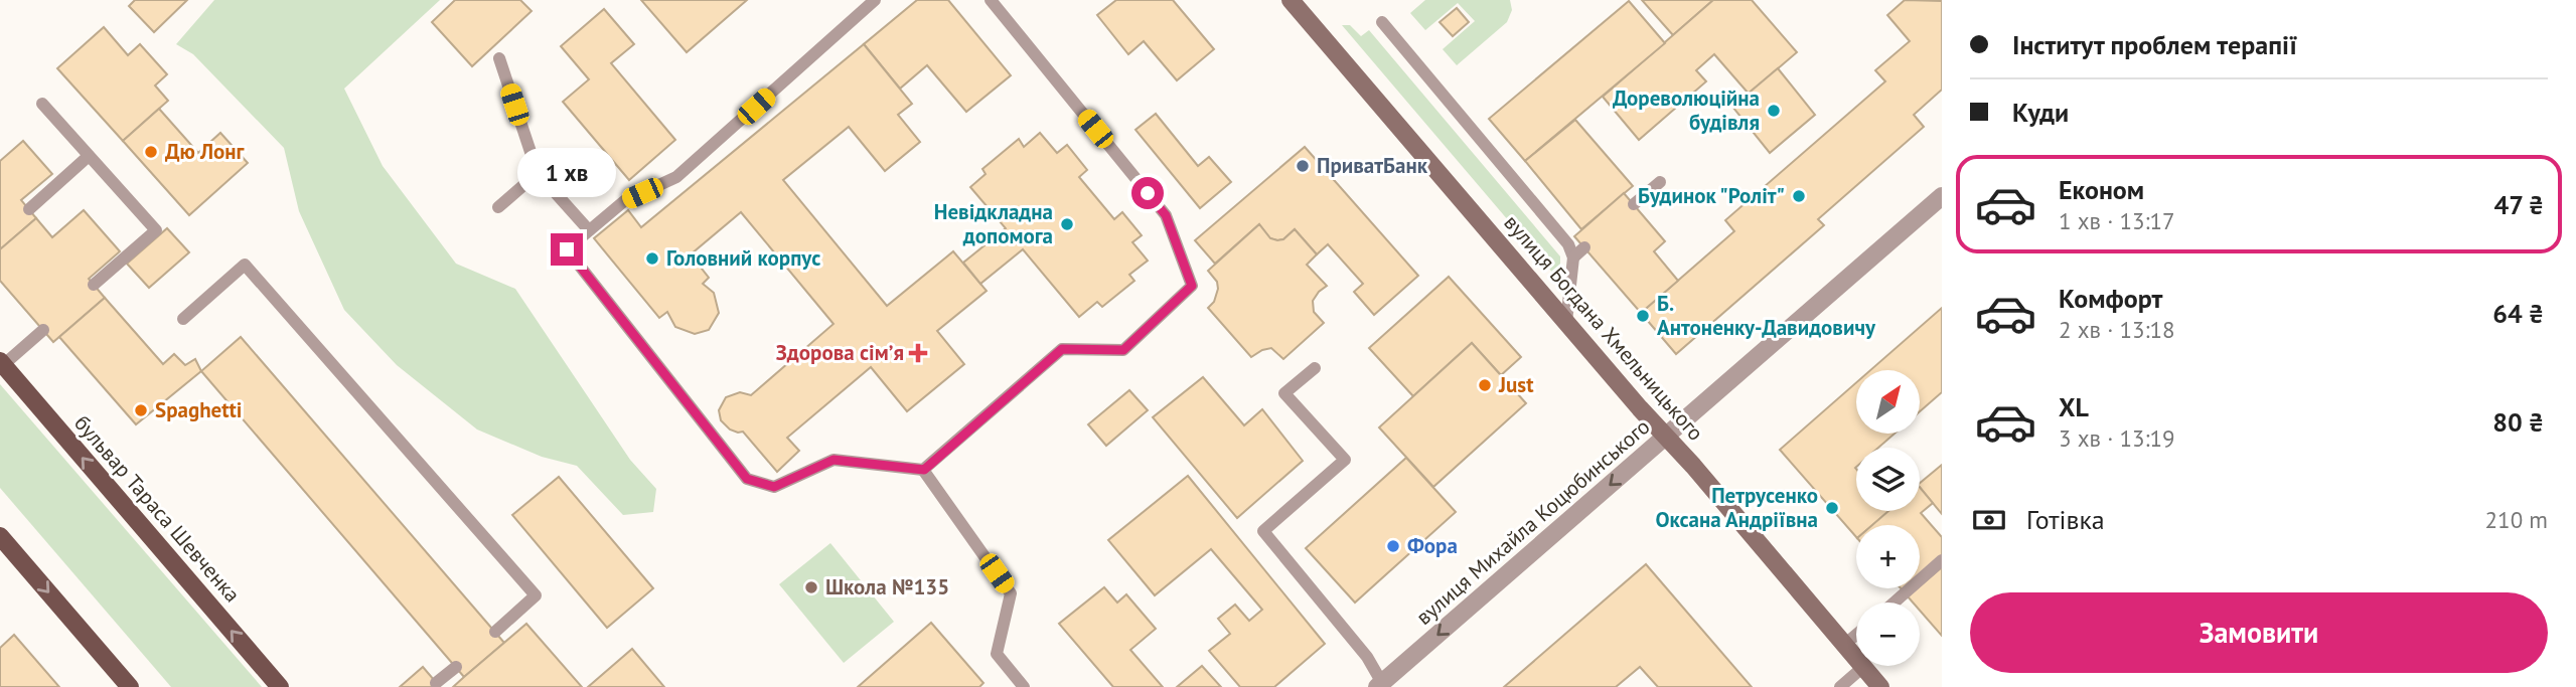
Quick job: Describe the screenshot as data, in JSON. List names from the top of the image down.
{
  "streets": {
    "main road": ["бульвар Тараса Шевченка"],
    "street": ["вулиця Богдана Хмельницького", "вулиця Михайла Коцюбинського"]
  },
  "crossings": [
    ["вулиця Богдана Хмельницького", "вулиця Михайла Коцюбинського"]
  ],
  "one_way": ["вулиця Михайла Коцюбинського"],
  "places": {
    "other": [
      "Дореволюційна будівля",
      "Дю Лонг",
      "ПриватБанк",
      "Будинок \"Роліт\"",
      "Невідкладна допомога",
      "Головний корпус",
      "Б. Антоненку-Давидовичу",
      "Just",
      "Spaghetti",
      "Петрусенко Оксана Андріївна",
      "Фора",
      "Школа №135"
    ],
    "health": ["Здорова сімʼя"]
  },
  "north": "top right",
  "page": {
    "banner": ["Інститут проблем терапії", "Куди"],
    "bubble": "1 хв",
    "list": [
      {
        "name": "Економ",
        "note": "1 хв · 13:17",
        "value": "47 ₴"
      },
      {
        "name": "Комфорт",
        "note": "2 хв · 13:18",
        "value": "64 ₴"
      },
      {
        "name": "XL",
        "note": "3 хв · 13:19",
        "value": "80 ₴"
      }
    ],
    "map_buttons": ["+", "−"],
    "pay": ["Готівка", "210 m"],
    "buttons": "Замовити"
  }
}
